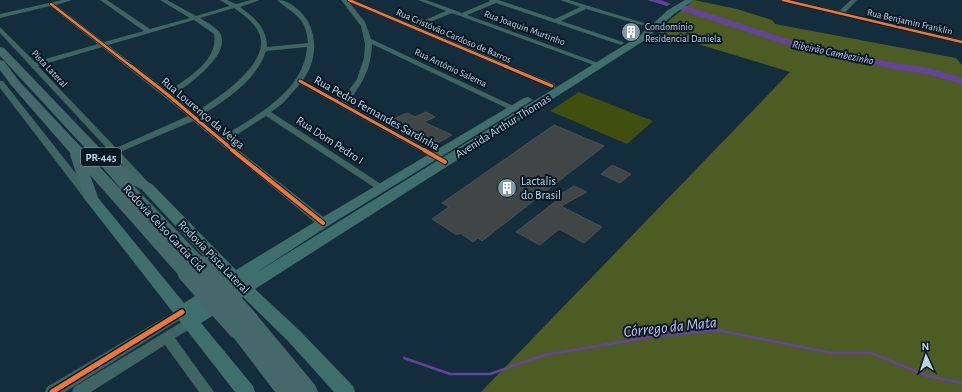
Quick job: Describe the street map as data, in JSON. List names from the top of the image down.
{
  "streets": {
    "highway": ["PR-445", "Rodovia Celso Garcia Cid"],
    "main road": ["Avenida Arthur Thomas", "Rodovia Pista Lateral"],
    "street": [
      "Rua Benjamin Franklin",
      "Rua Joaquin Murtinho",
      "Rua Cristóvão Cardoso de Barros",
      "Rua Antônio Salema",
      "Pista Lateral",
      "Rua Lourenço da Veiga",
      "Rua Pedro Fernandes Sardinha",
      "Rua Dom Pedro I"
    ]
  },
  "crossings": [
    ["Rua Joaquin Murtinho", "Avenida Arthur Thomas"],
    ["Rua Cristóvão Cardoso de Barros", "Avenida Arthur Thomas"],
    ["Rua Antônio Salema", "Avenida Arthur Thomas"],
    ["Pista Lateral", "Rodovia Celso Garcia Cid"],
    ["Rua Lourenço da Veiga", "Avenida Arthur Thomas"],
    ["Rua Pedro Fernandes Sardinha", "Avenida Arthur Thomas"],
    ["Avenida Arthur Thomas", "Rua Dom Pedro I"],
    ["Avenida Arthur Thomas", "PR-445"],
    ["Avenida Arthur Thomas", "Rodovia Pista Lateral"]
  ],
  "water": ["Ribeirão Cambezinho", "Córrego da Mata"],
  "places": {
    "building": ["Condomínio Residencial Daniela", "Lactalis do Brasil"]
  },
  "north": "top"
}
